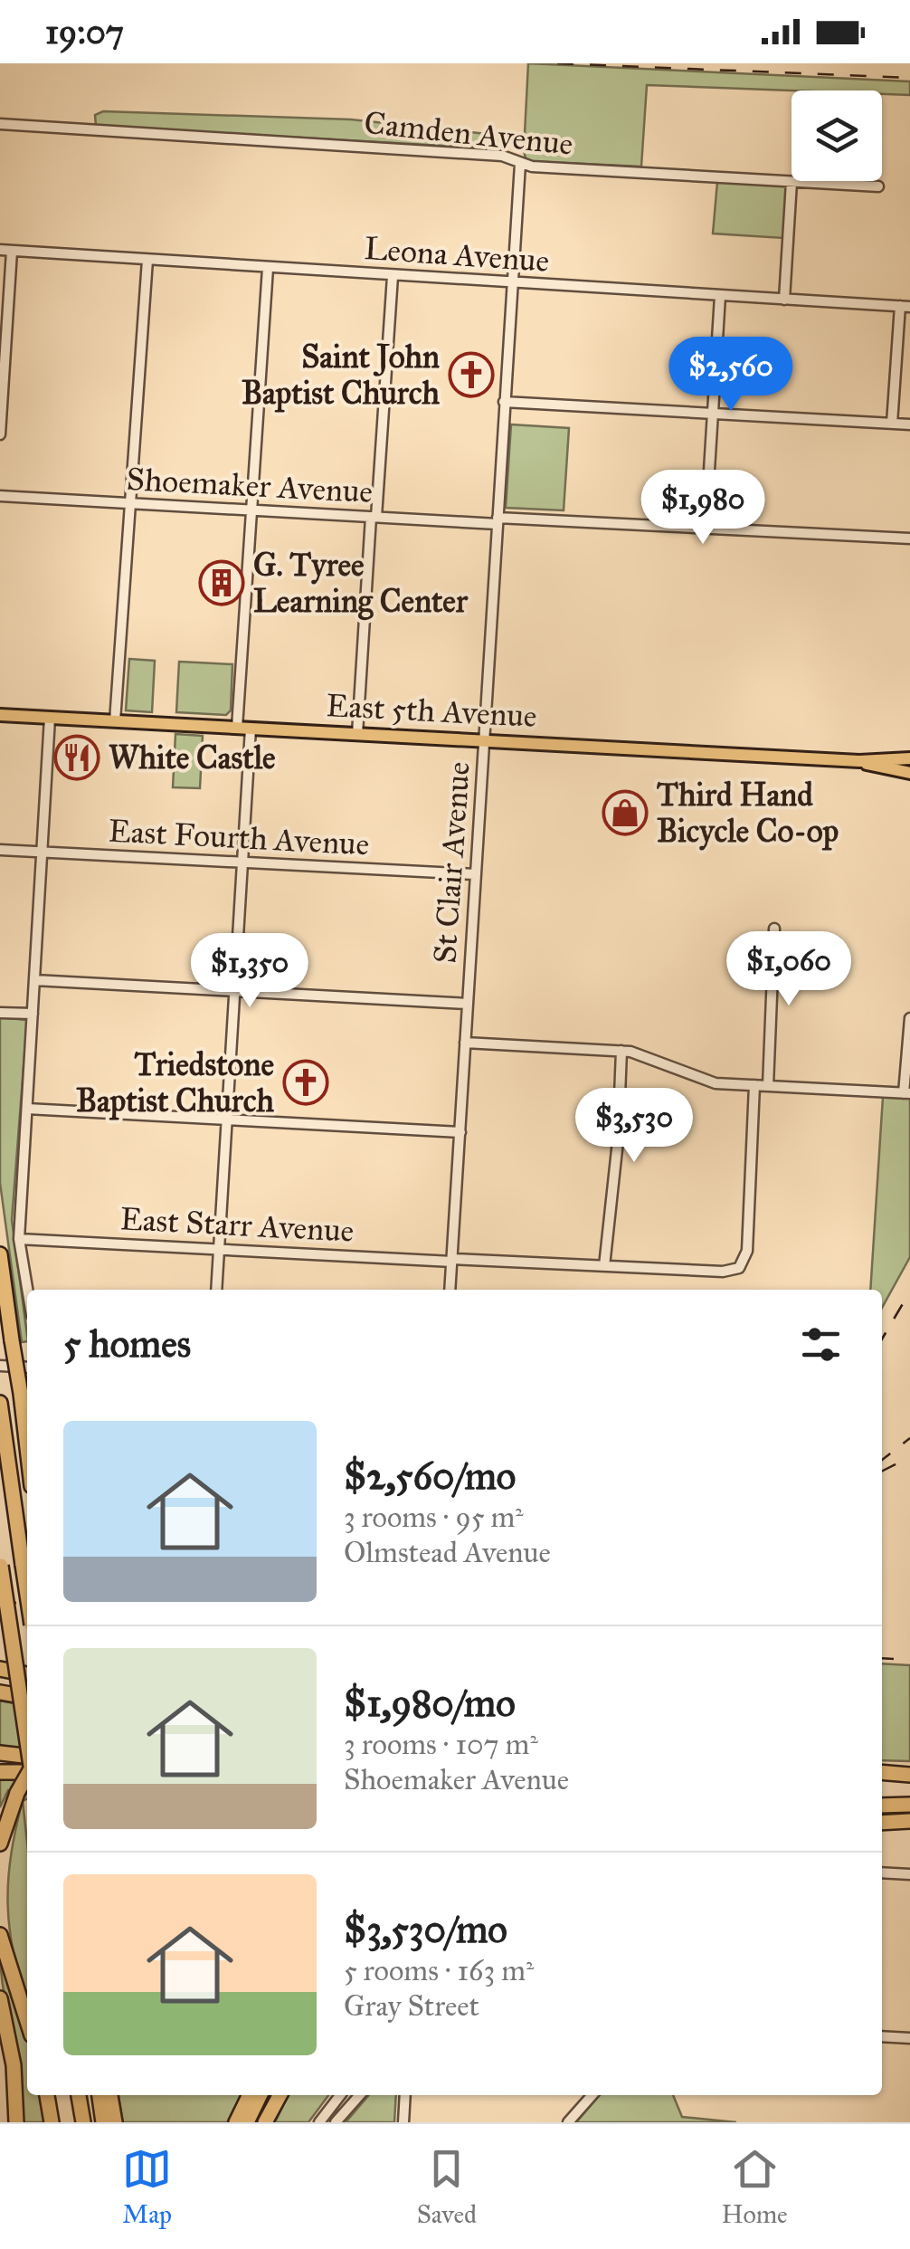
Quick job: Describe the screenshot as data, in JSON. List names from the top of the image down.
{
  "streets": {
    "main road": ["East 5th Avenue"],
    "street": [
      "Camden Avenue",
      "Leona Avenue",
      "Shoemaker Avenue",
      "East Fourth Avenue",
      "St Clair Avenue",
      "East Starr Avenue"
    ]
  },
  "crossings": [
    ["Camden Avenue", "St Clair Avenue"],
    ["Leona Avenue", "St Clair Avenue"],
    ["Shoemaker Avenue", "St Clair Avenue"],
    ["East 5th Avenue", "St Clair Avenue"],
    ["East Fourth Avenue", "St Clair Avenue"],
    ["St Clair Avenue", "East Starr Avenue"]
  ],
  "places": {
    "church": ["Saint John Baptist Church", "Triedstone Baptist Church"],
    "building": ["G. Tyree Learning Center"],
    "restaurant": ["White Castle"],
    "shop": ["Third Hand Bicycle Co-op"]
  },
  "page": {
    "status": "19:07",
    "price": [
      "$2,560",
      "$1,980",
      "$1,060",
      "$1,350",
      "$3,530"
    ],
    "heading": "5 homes",
    "list": [
      {
        "name": "$2,560/mo",
        "note": "3 rooms · 95 m² · Olmstead Avenue"
      },
      {
        "name": "$1,980/mo",
        "note": "3 rooms · 107 m² · Shoemaker Avenue"
      },
      {
        "name": "$3,530/mo",
        "note": "5 rooms · 163 m² · Gray Street"
      }
    ],
    "tabs": ["Map", "Saved", "Home"]
  }
}
